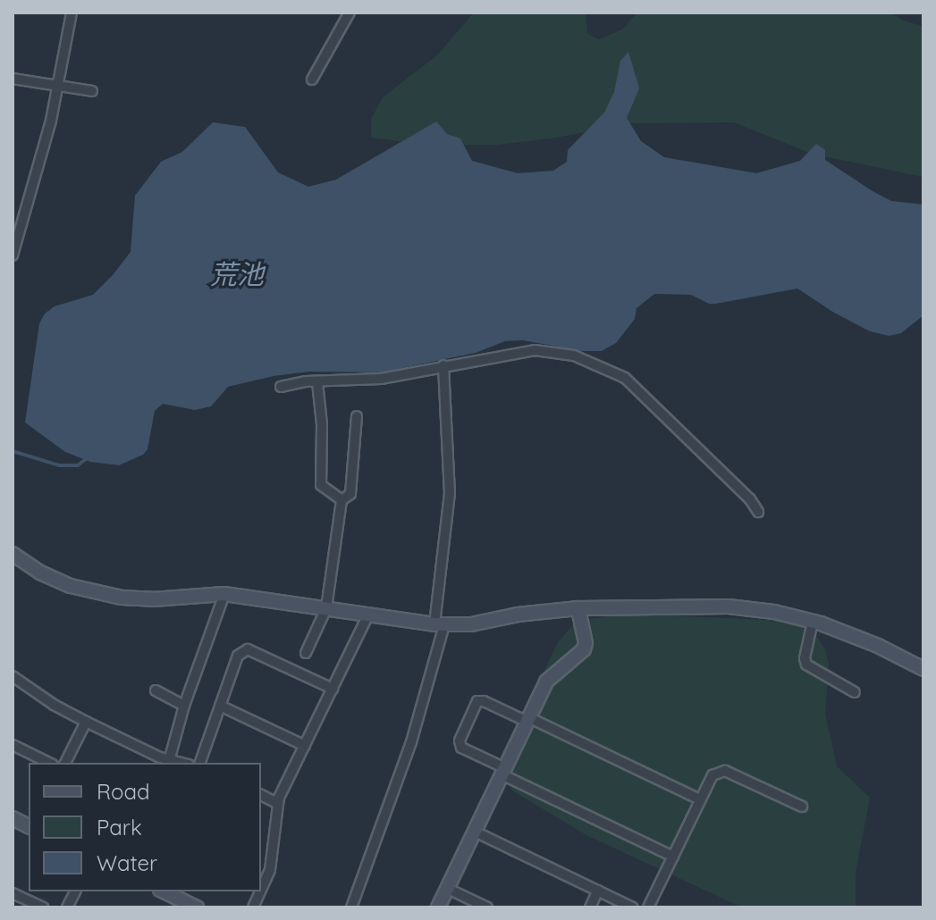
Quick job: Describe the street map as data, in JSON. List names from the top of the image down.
{
  "water": ["荒池"],
  "legend": ["Road", "Park", "Water"]
}
